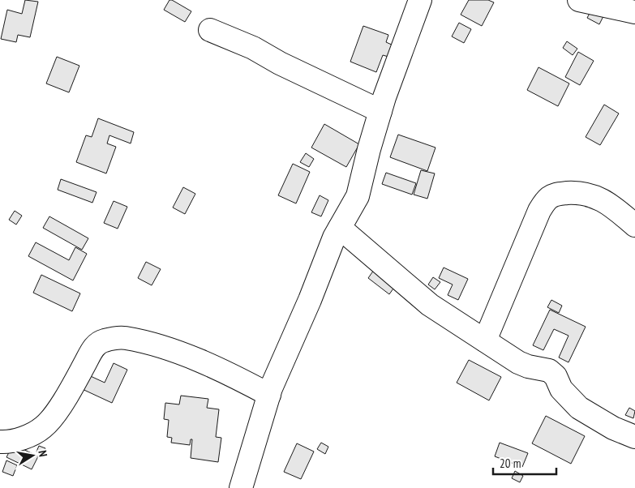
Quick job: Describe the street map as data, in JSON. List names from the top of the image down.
{
  "scale_bar": "20 m",
  "north": "right"
}
